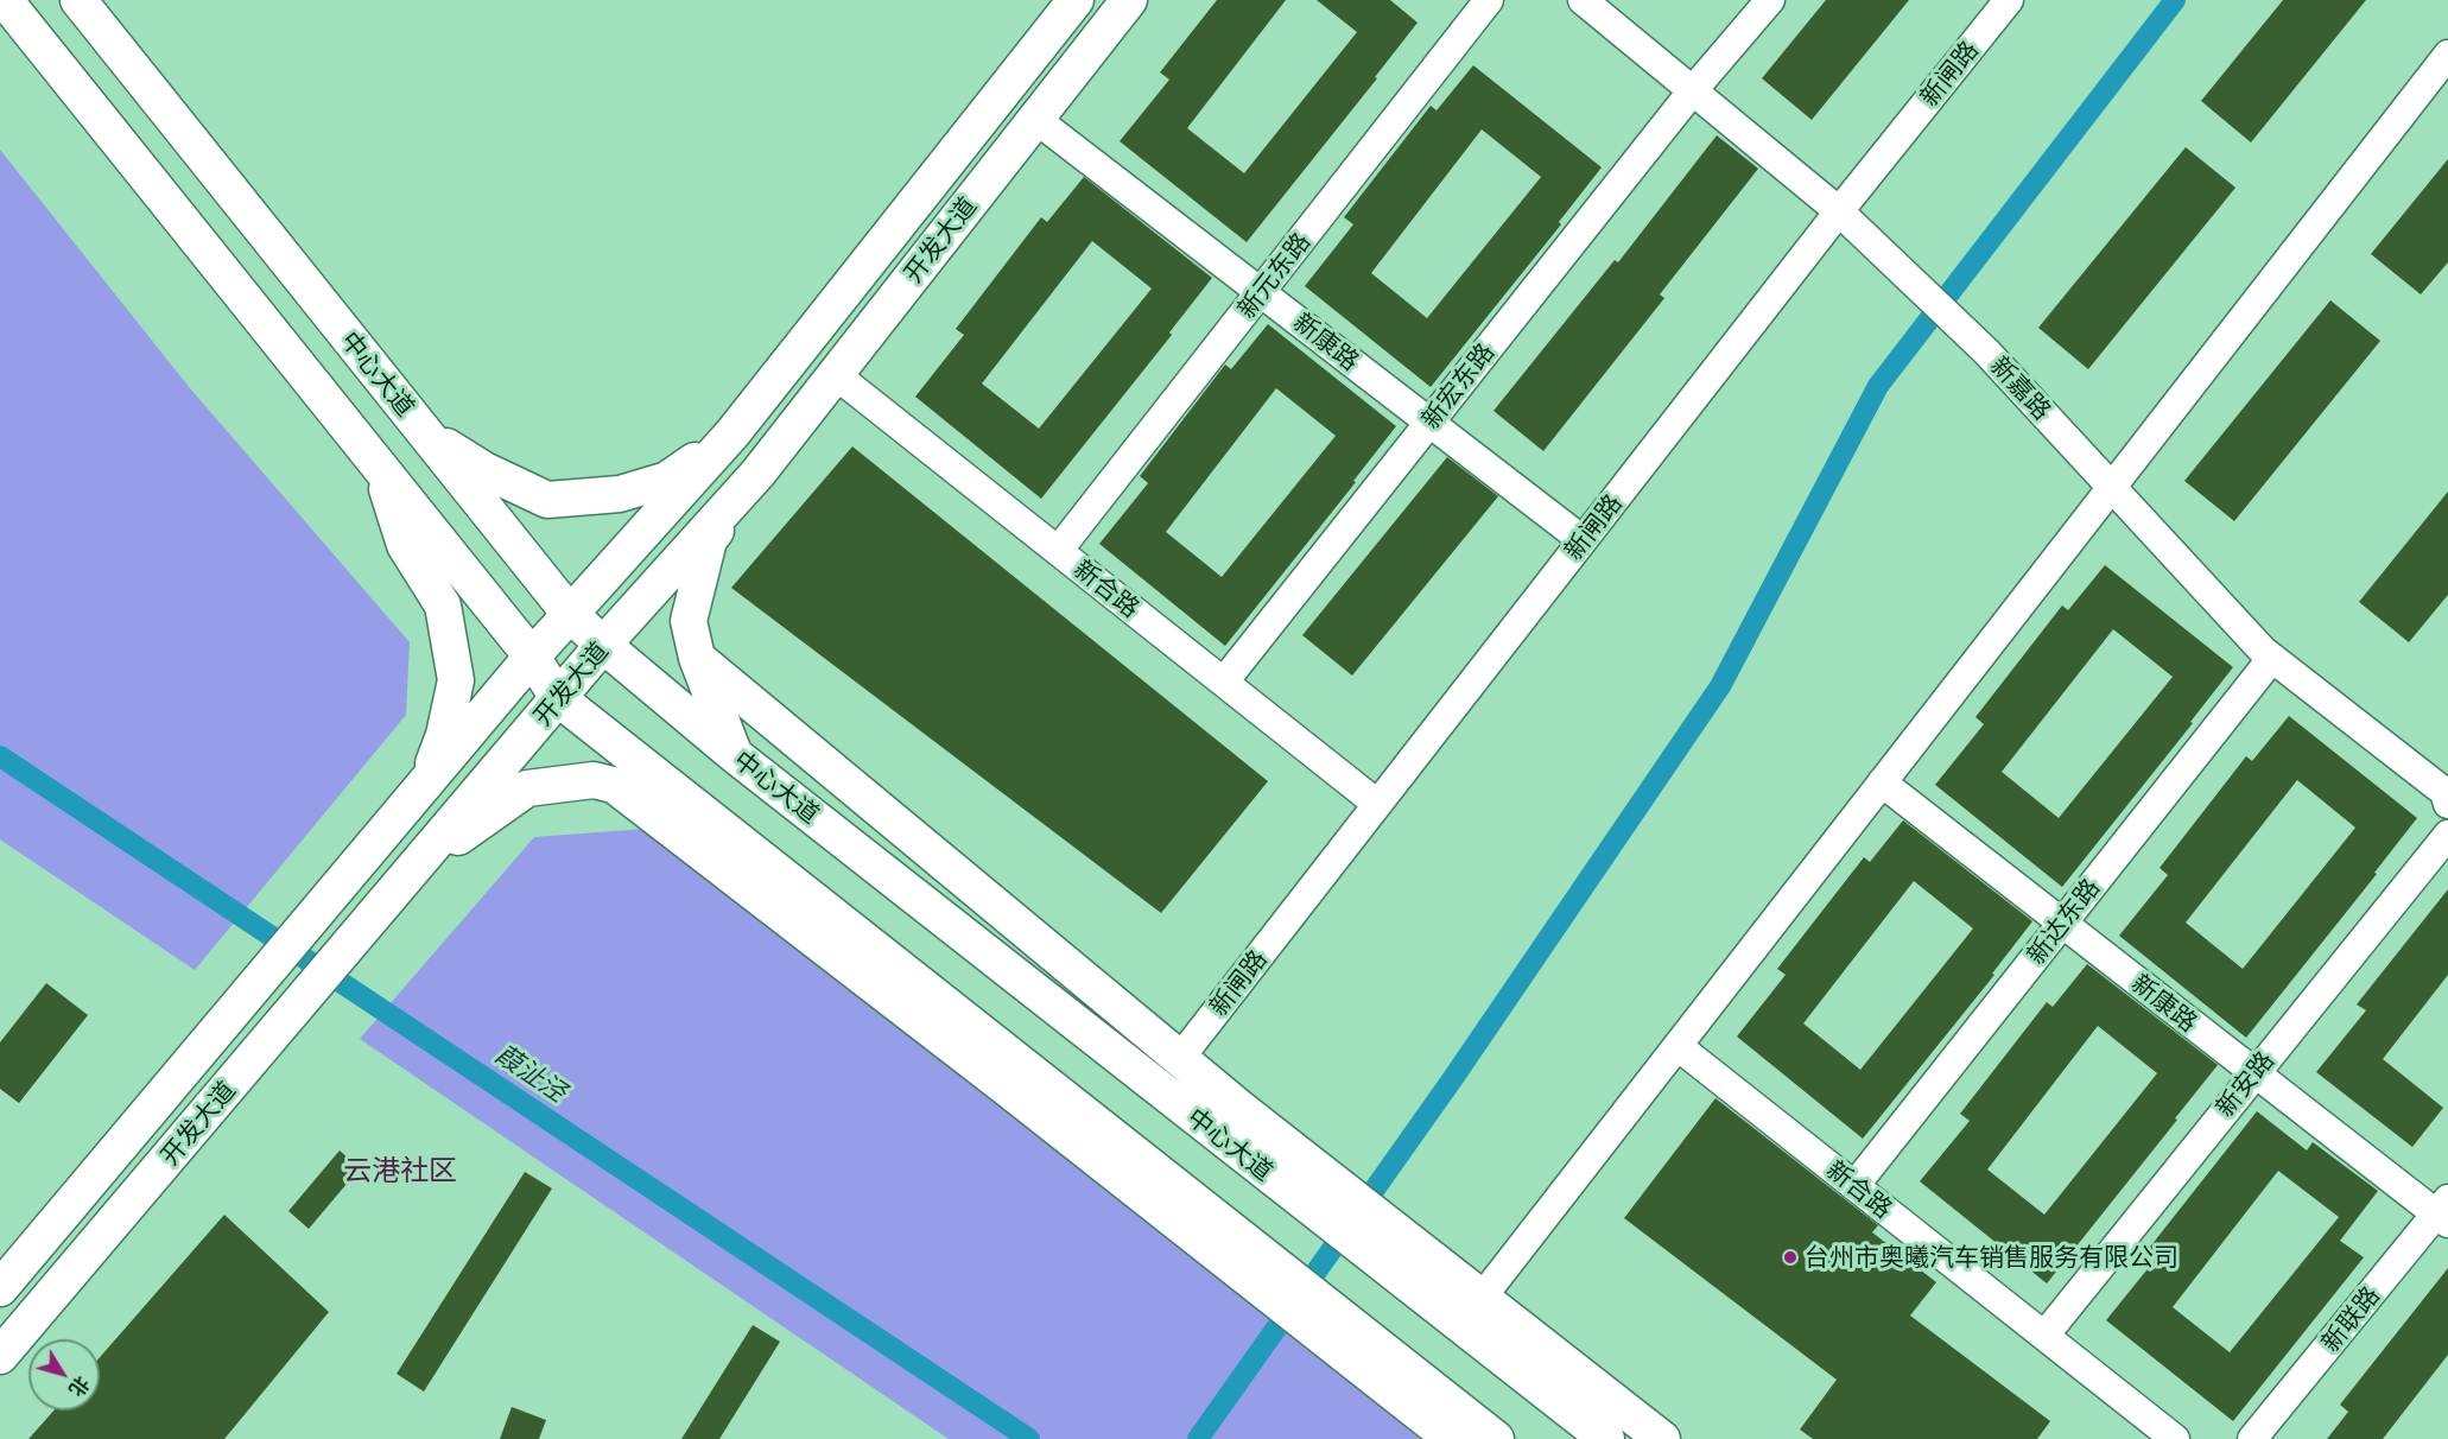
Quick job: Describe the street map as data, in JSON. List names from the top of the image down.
{
  "streets": {
    "main road": ["开发大道", "中心大道"],
    "street": [
      "新闸路",
      "新元东路",
      "新康路",
      "新宏东路",
      "新嘉路",
      "新合路",
      "新达东路",
      "新安路",
      "新联路"
    ]
  },
  "crossings": [
    ["新闸路", "新康路"],
    ["新闸路", "新嘉路"],
    ["新闸路", "新合路"],
    ["开发大道", "新康路"],
    ["开发大道", "中心大道"],
    ["开发大道", "新合路"],
    ["新元东路", "新康路"],
    ["新元东路", "新合路"],
    ["新康路", "新宏东路"],
    ["新康路", "新达东路"],
    ["新康路", "新安路"],
    ["新康路", "新联路"],
    ["新宏东路", "新嘉路"],
    ["新宏东路", "新合路"],
    ["新嘉路", "新达东路"],
    ["新合路", "新达东路"],
    ["新合路", "新安路"]
  ],
  "districts": ["云港社区"],
  "water": ["葭沚泾"],
  "places": ["台州市奥曦汽车销售服务有限公司"],
  "north": "bottom right"
}
